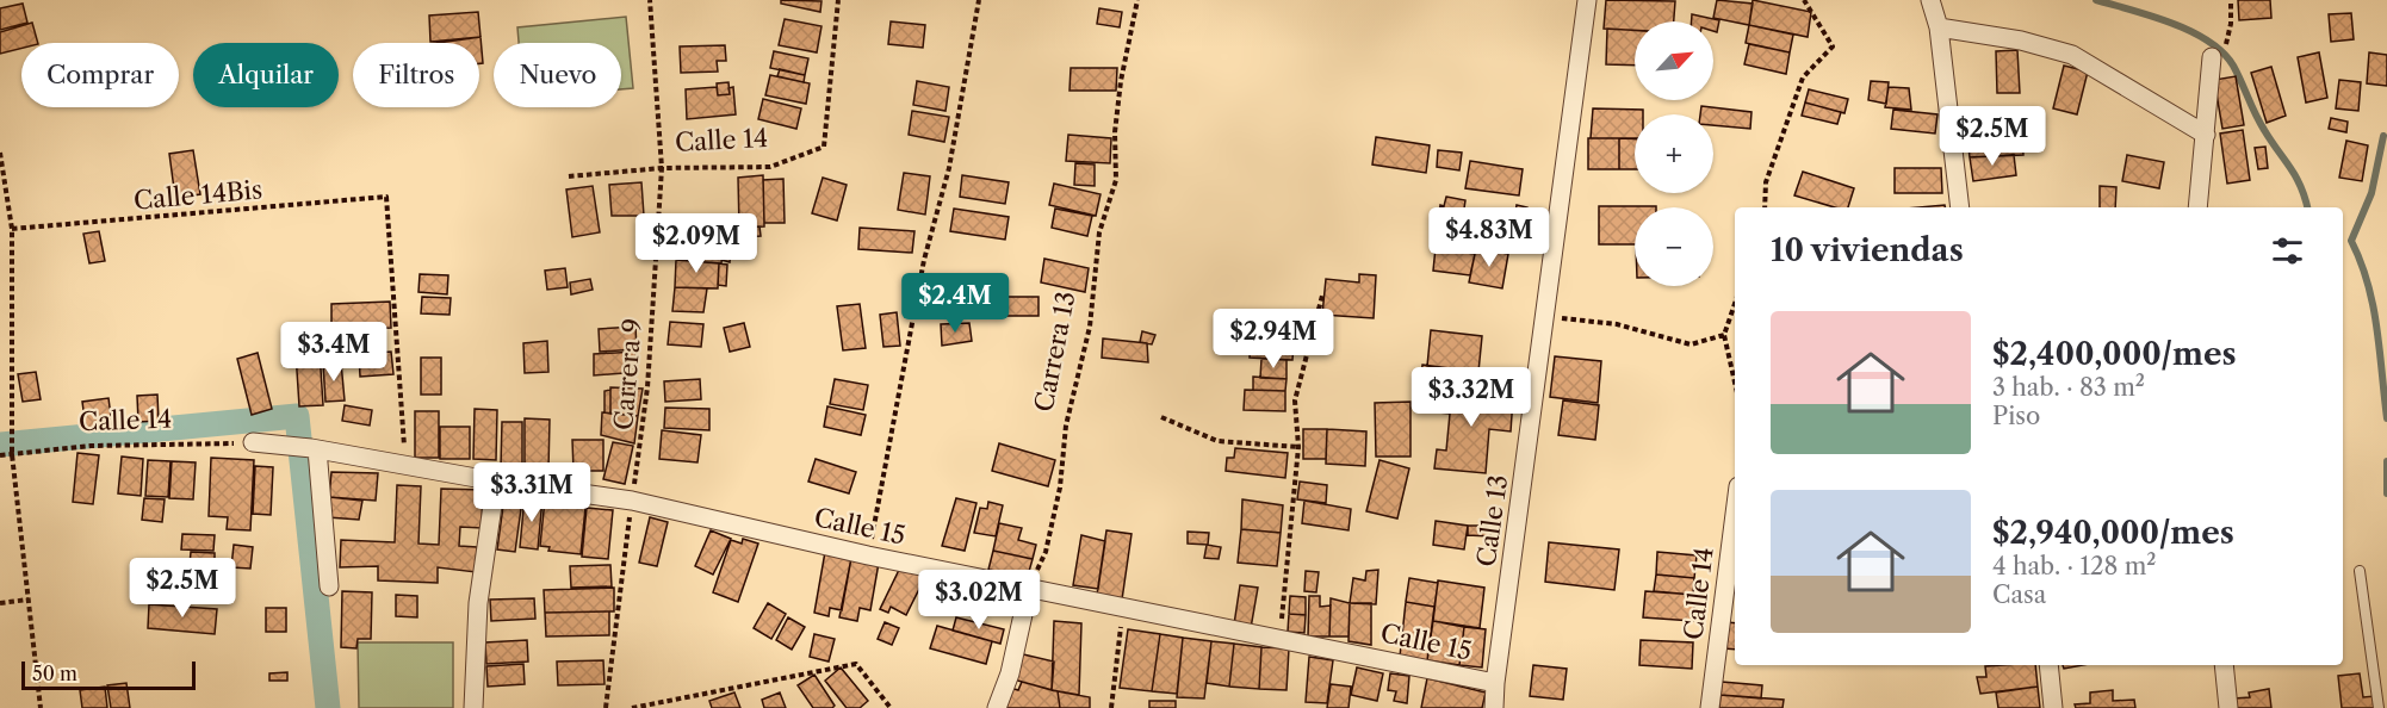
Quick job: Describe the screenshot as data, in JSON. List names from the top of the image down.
{
  "streets": {
    "street": ["Calle 14", "Calle 13", "Calle 15"],
    "path": ["Calle 14Bis", "Carrera 13", "Carrera 9"]
  },
  "crossings": [
    ["Calle 14", "Carrera 9"],
    ["Calle 14", "Calle 15"],
    ["Calle 14Bis", "Calle 15"],
    ["Carrera 13", "Calle 15"],
    ["Carrera 9", "Calle 15"],
    ["Calle 13", "Calle 15"]
  ],
  "scale_bar": "50 m",
  "north": "top right",
  "page": {
    "map_buttons": ["+", "−"],
    "chip": [
      "Comprar",
      "Alquilar",
      "Filtros",
      "Nuevo"
    ],
    "price": [
      "$2.5M",
      "$4.83M",
      "$2.09M",
      "$2.4M",
      "$2.94M",
      "$3.4M",
      "$3.32M",
      "$3.31M",
      "$2.5M",
      "$3.02M"
    ],
    "heading": "10 viviendas",
    "list": [
      {
        "name": "$2,400,000/mes",
        "note": "3 hab. · 83 m² · Piso"
      },
      {
        "name": "$2,940,000/mes",
        "note": "4 hab. · 128 m² · Casa"
      }
    ],
    "scale": "50 m"
  }
}
